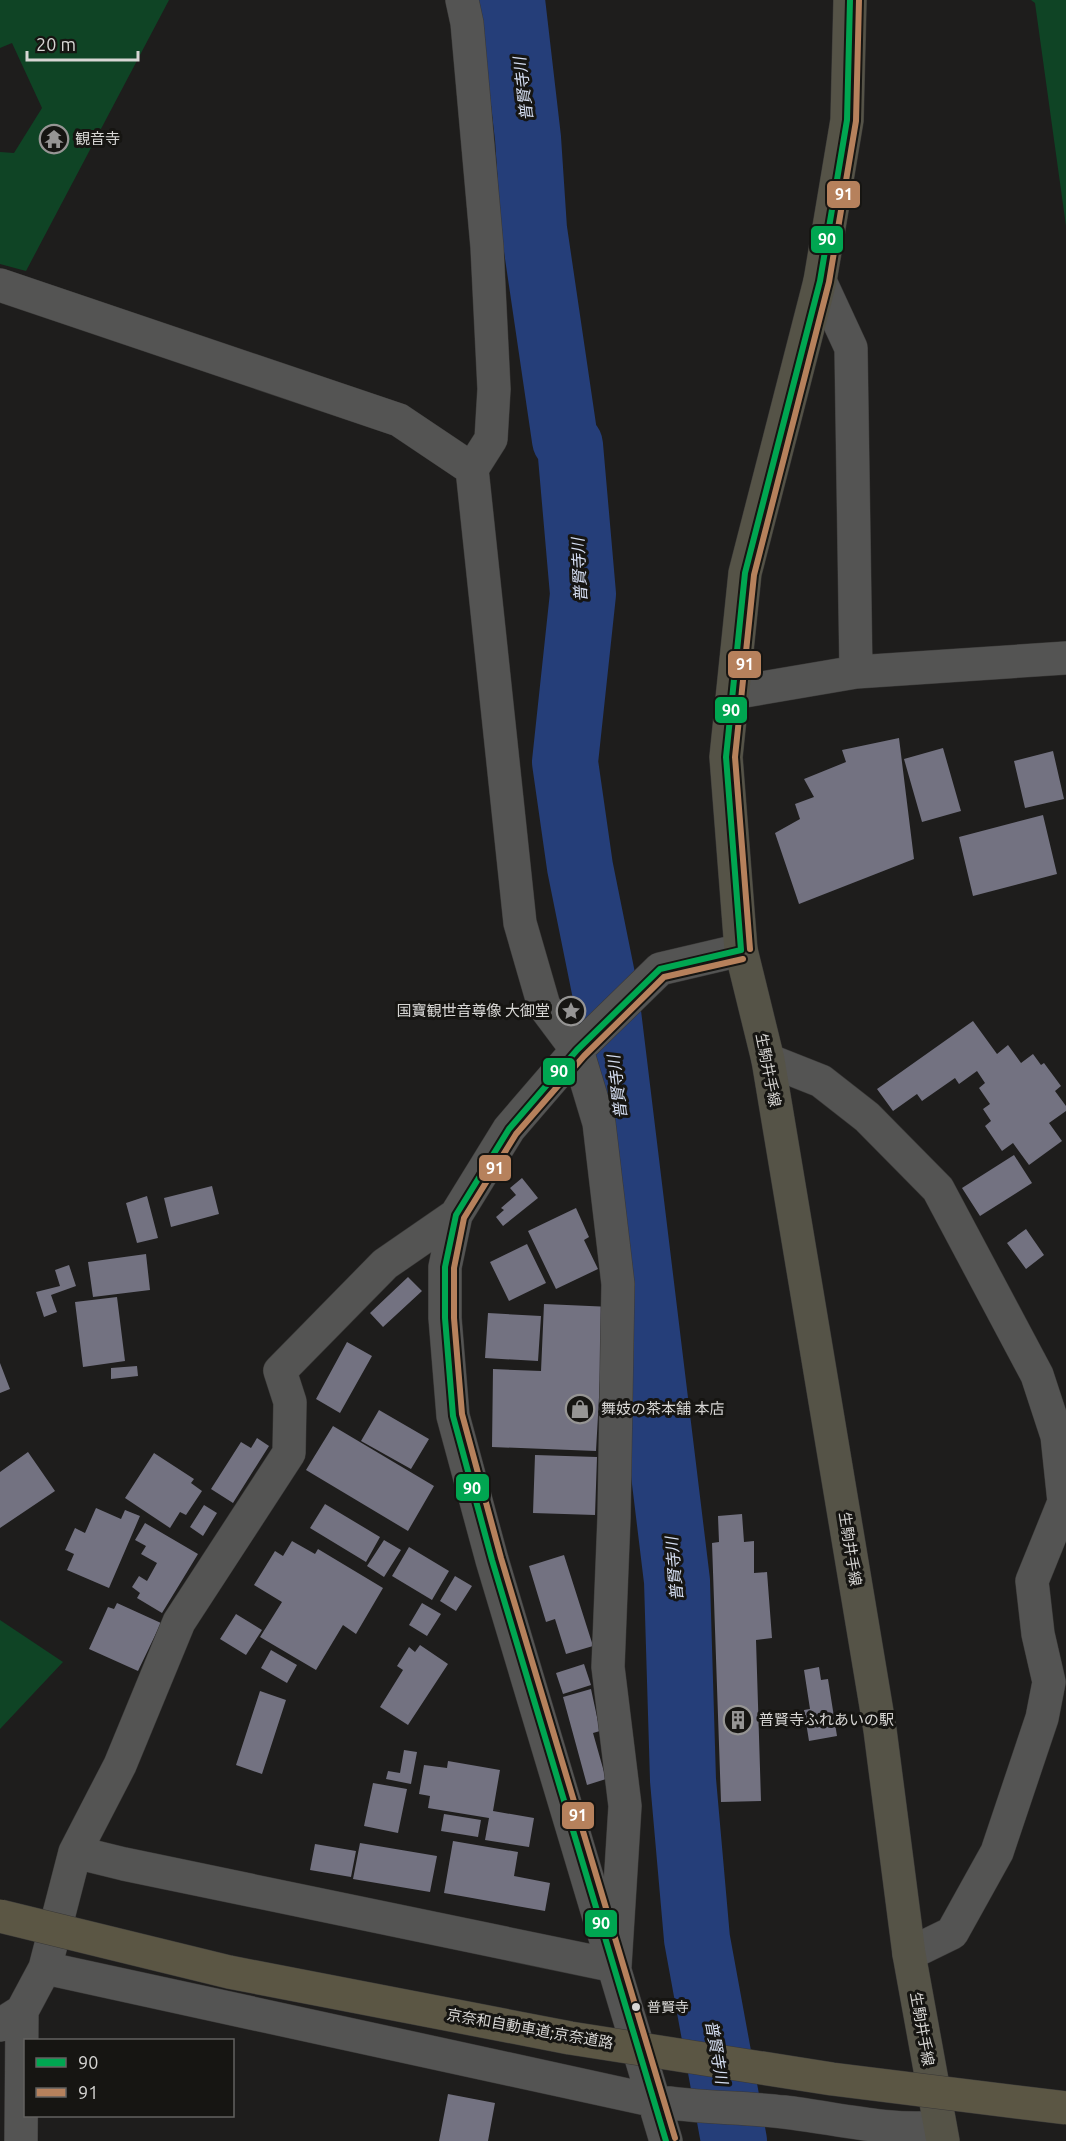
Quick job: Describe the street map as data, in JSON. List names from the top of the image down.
{
  "streets": {
    "highway": ["京奈和自動車道;京奈道路"],
    "main road": ["生駒井手線"]
  },
  "water": ["普賢寺川"],
  "places": {
    "temple": ["観音寺"],
    "place": ["国寶観世音尊像 大御堂"],
    "shop": ["舞妓の茶本舗 本店"],
    "building": ["普賢寺ふれあいの駅"],
    "other": ["普賢寺"]
  },
  "lines": ["transit line 90", "transit line 91"],
  "legend": ["90", "91"],
  "scale_bar": "20 m"
}
